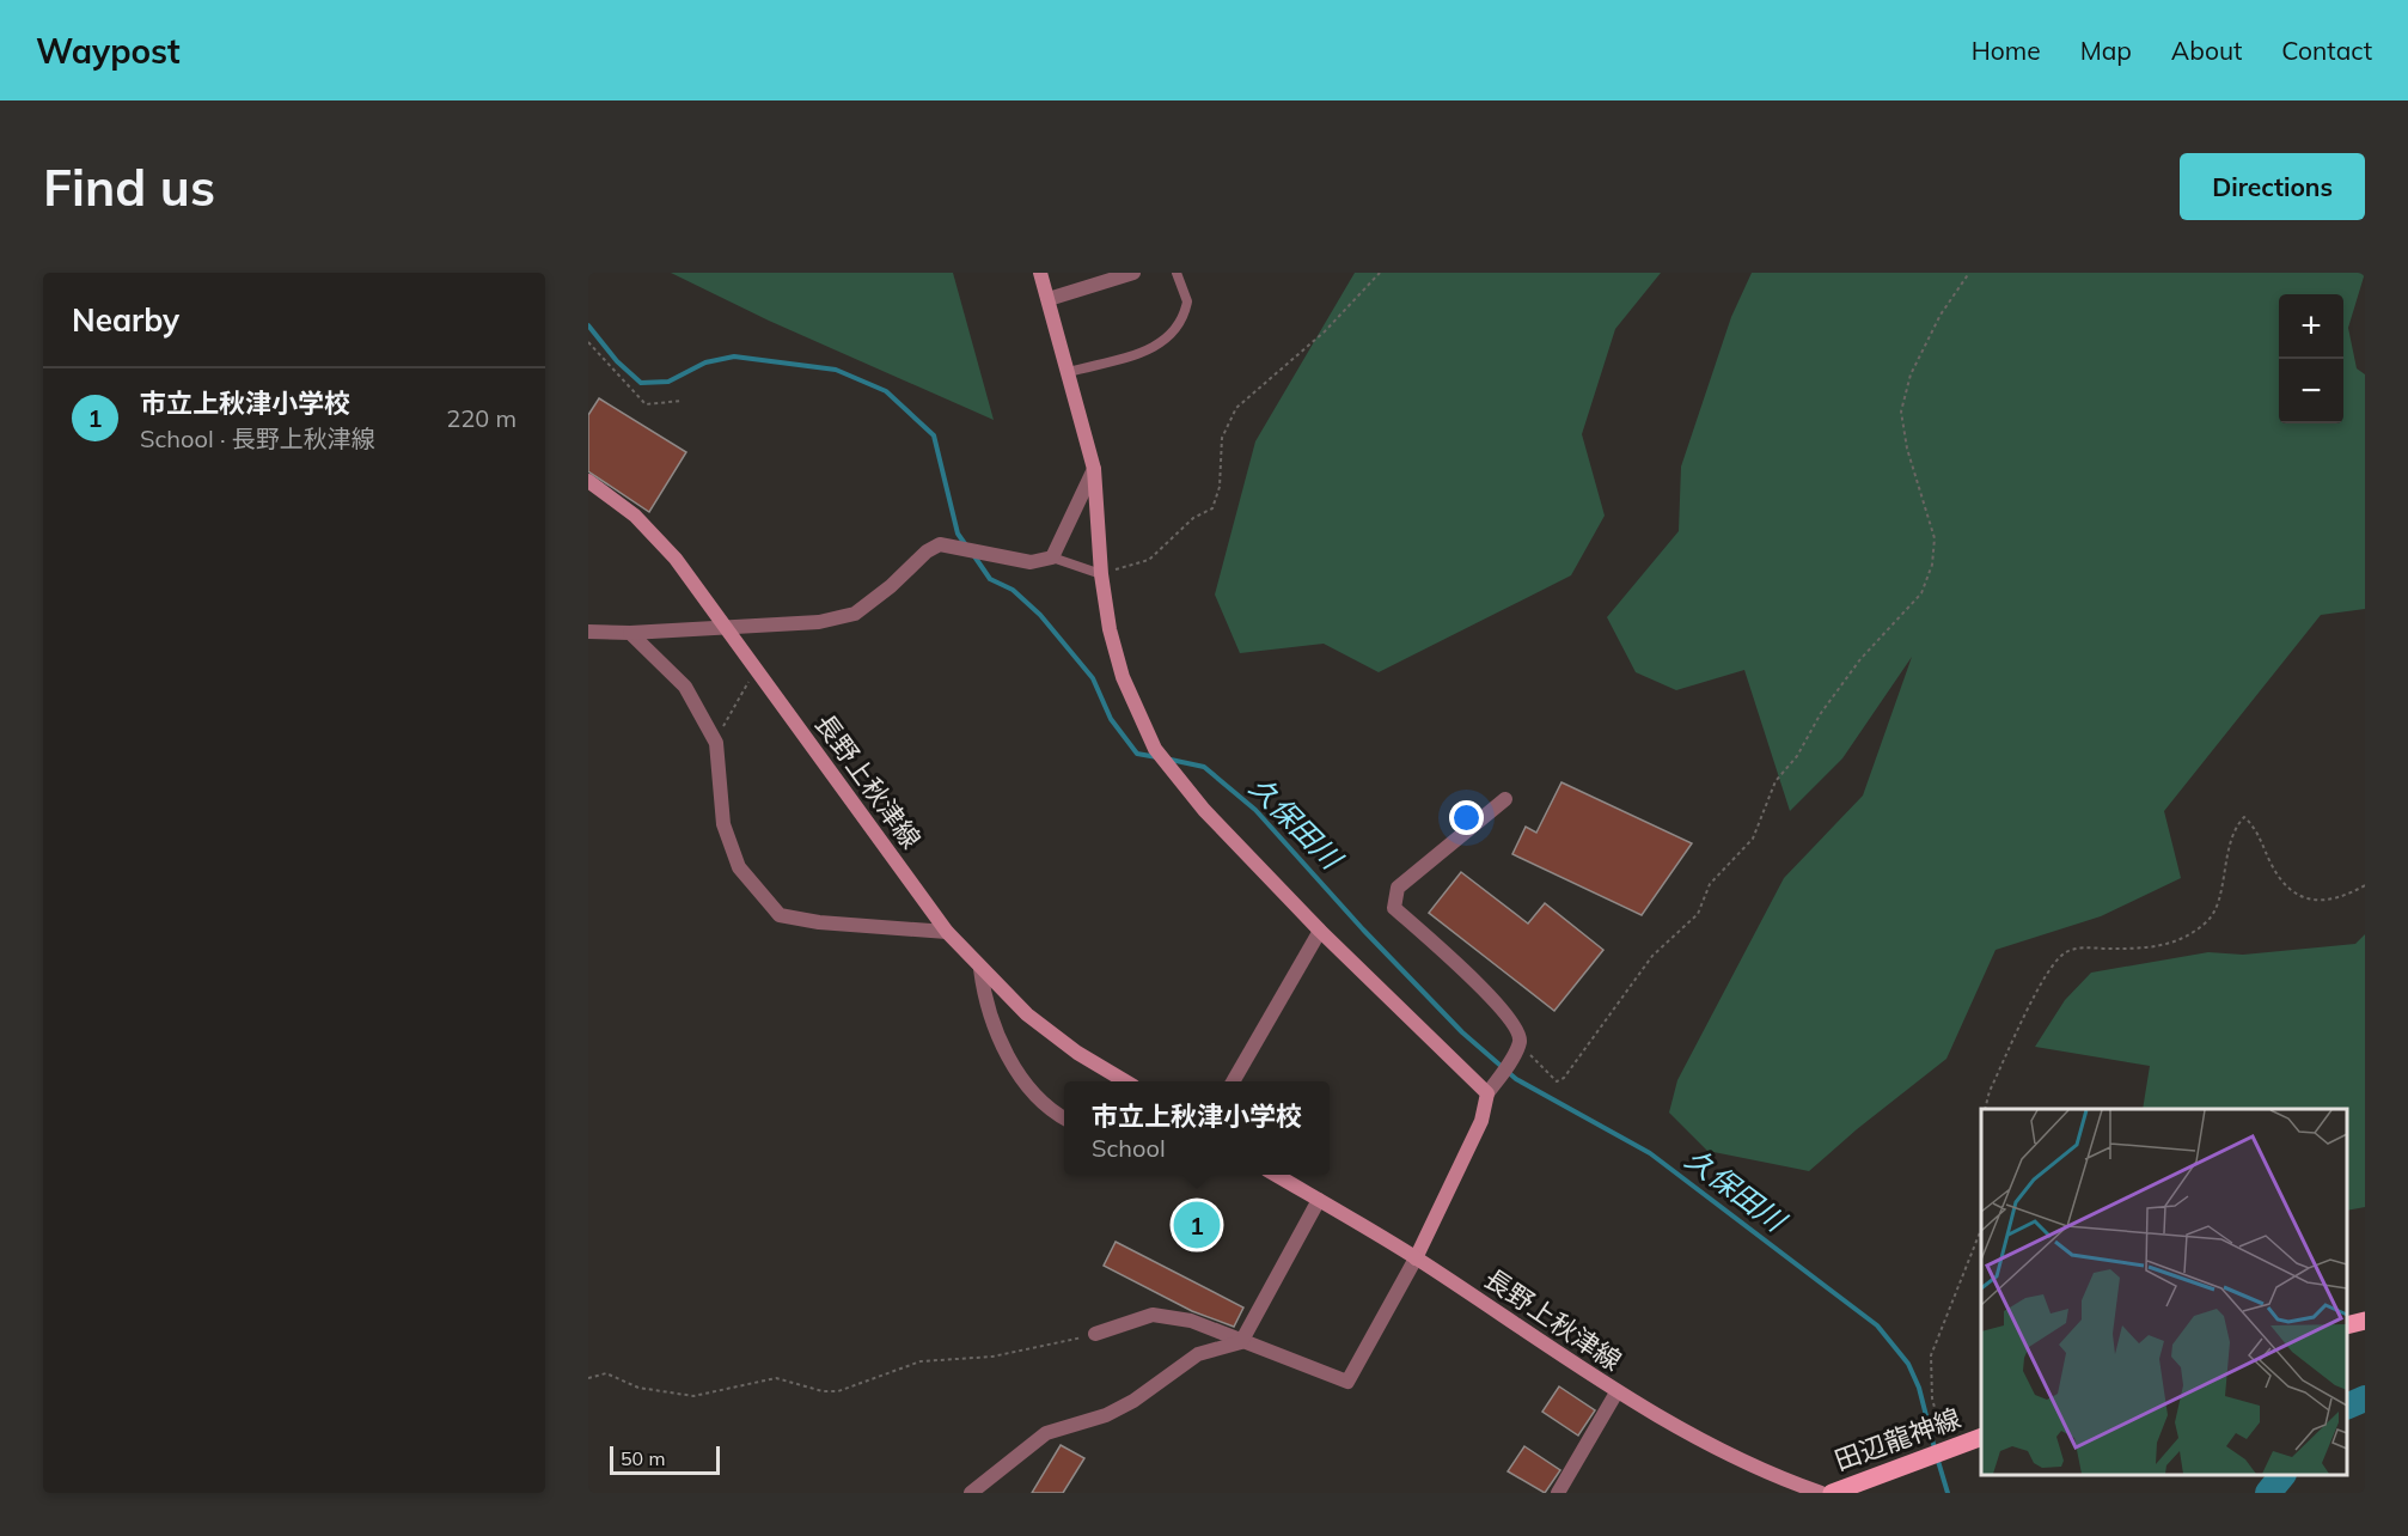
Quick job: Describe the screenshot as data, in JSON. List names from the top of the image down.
{
  "streets": {
    "main road": ["長野上秋津線", "田辺龍神線"]
  },
  "water": ["久保田川"],
  "scale_bar": "50 m",
  "page": {
    "header": "Waypost",
    "nav": [
      "Home",
      "Map",
      "About",
      "Contact"
    ],
    "buttons": "Directions",
    "title": "Find us",
    "heading": "Nearby",
    "map_buttons": ["+", "−"],
    "list": [
      {
        "mark": "1",
        "name": "市立上秋津小学校",
        "note": "School · 長野上秋津線",
        "value": "220 m"
      }
    ],
    "popup": ["市立上秋津小学校", "School"],
    "pins": "1",
    "scale": "50 m"
  }
}
